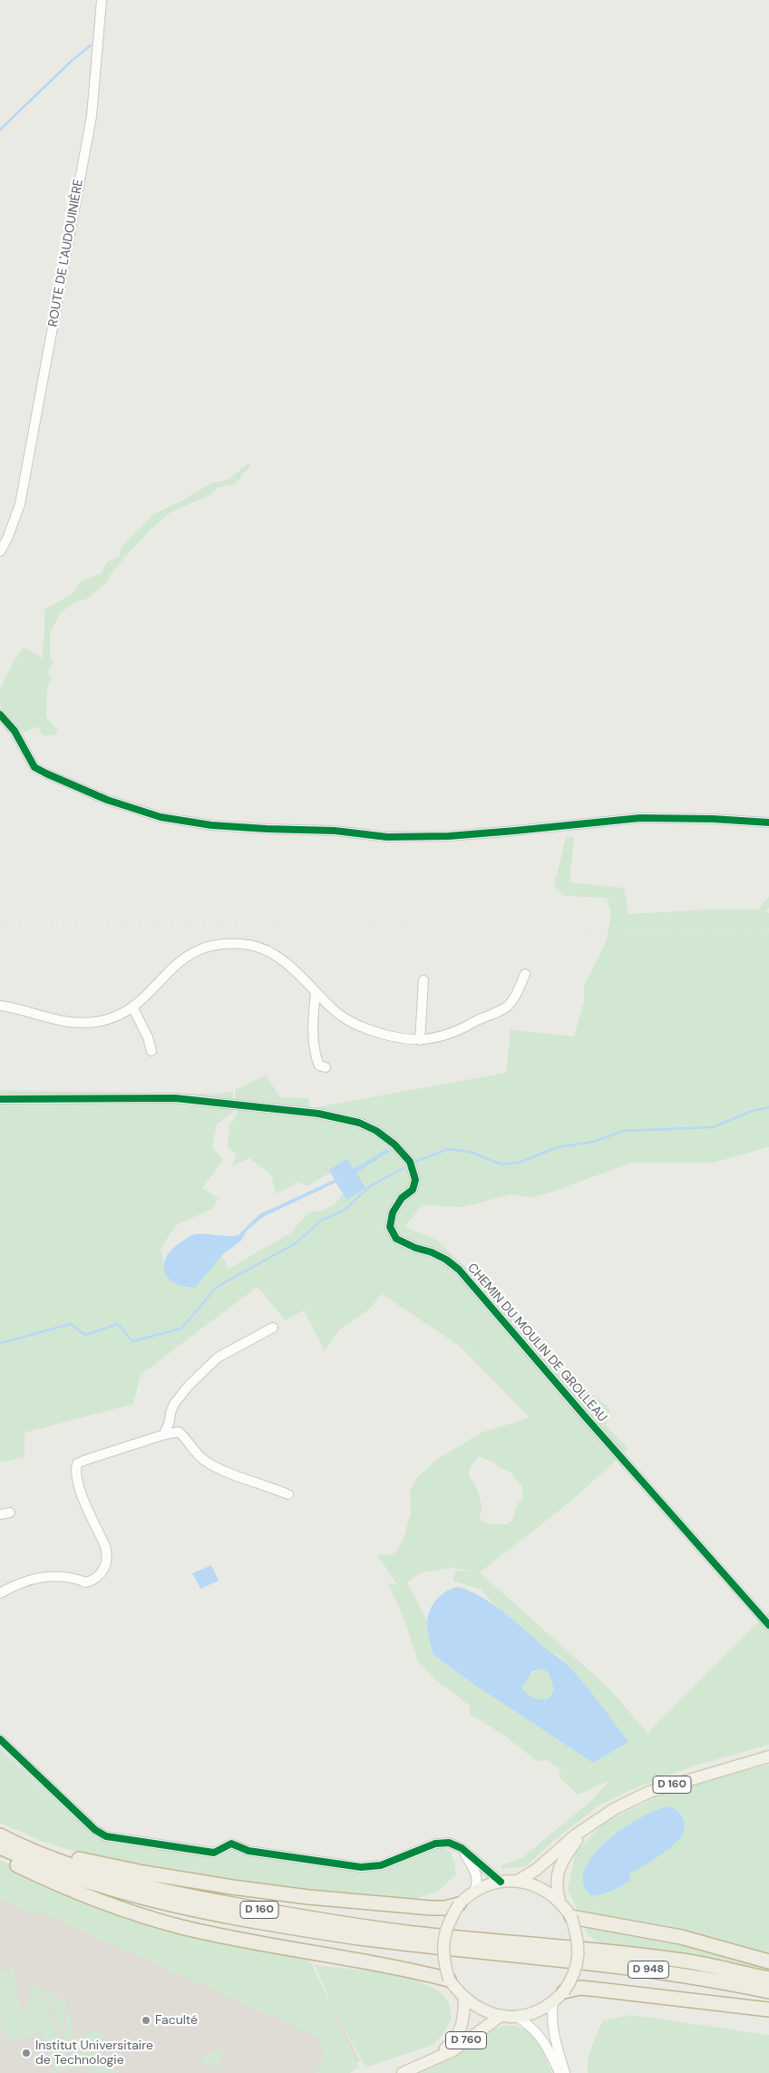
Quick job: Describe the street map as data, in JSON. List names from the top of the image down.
{
  "streets": {
    "highway": ["D 160", "D 948"],
    "main road": ["D 760"],
    "street": ["ROUTE DE L'AUDOUINIÈRE", "CHEMIN DU MOULIN DE GROLLEAU"]
  },
  "crossings": [
    ["D 160", "D 948"],
    ["D 160", "D 760"],
    ["D 948", "D 760"]
  ],
  "places": ["Faculté", "Institut Universitaire de Technologie"]
}
